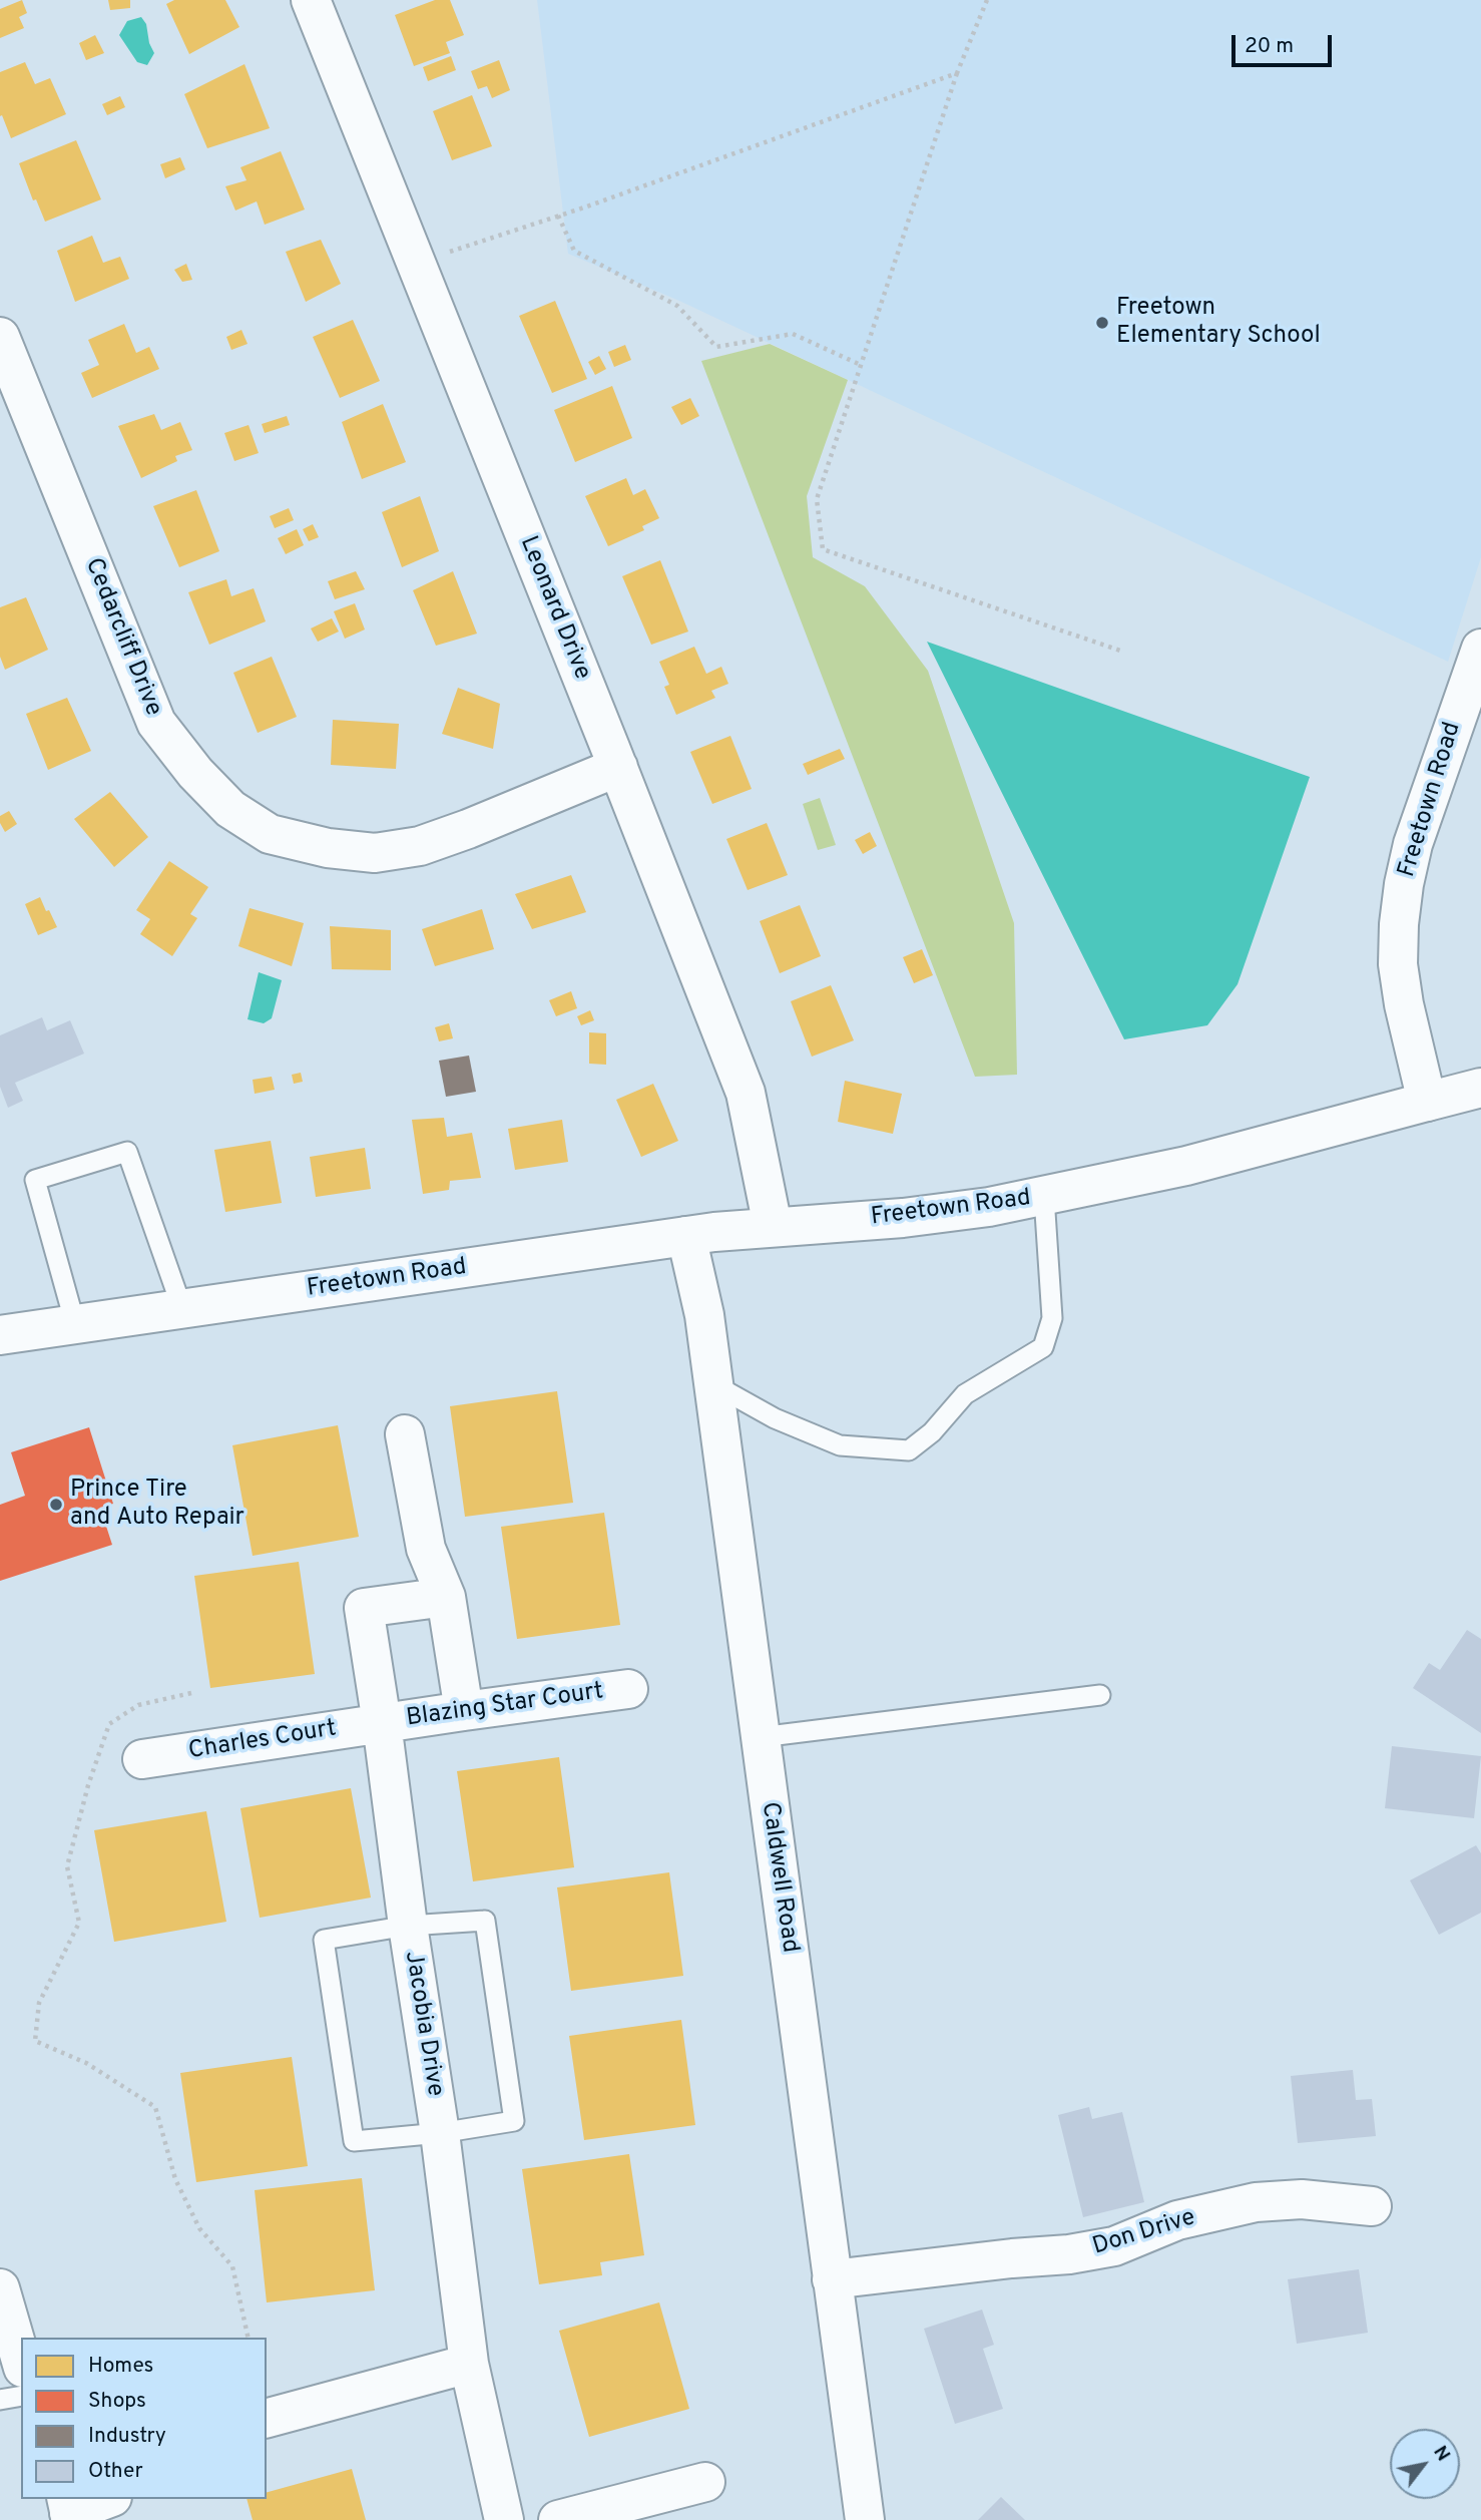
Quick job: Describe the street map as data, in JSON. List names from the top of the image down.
{
  "streets": {
    "street": [
      "Leonard Drive",
      "Cedarcliff Drive",
      "Freetown Road",
      "Blazing Star Court",
      "Charles Court",
      "Caldwell Road",
      "Jacobia Drive",
      "Don Drive"
    ]
  },
  "crossings": [
    ["Leonard Drive", "Cedarcliff Drive"],
    ["Leonard Drive", "Freetown Road"],
    ["Freetown Road", "Caldwell Road"],
    ["Blazing Star Court", "Charles Court"],
    ["Blazing Star Court", "Jacobia Drive"],
    ["Charles Court", "Jacobia Drive"],
    ["Caldwell Road", "Don Drive"]
  ],
  "places": ["Freetown Elementary School", "Prince Tire and Auto Repair"],
  "legend": [
    "Homes",
    "Shops",
    "Industry",
    "Other"
  ],
  "scale_bar": "20 m",
  "north": "top right"
}
